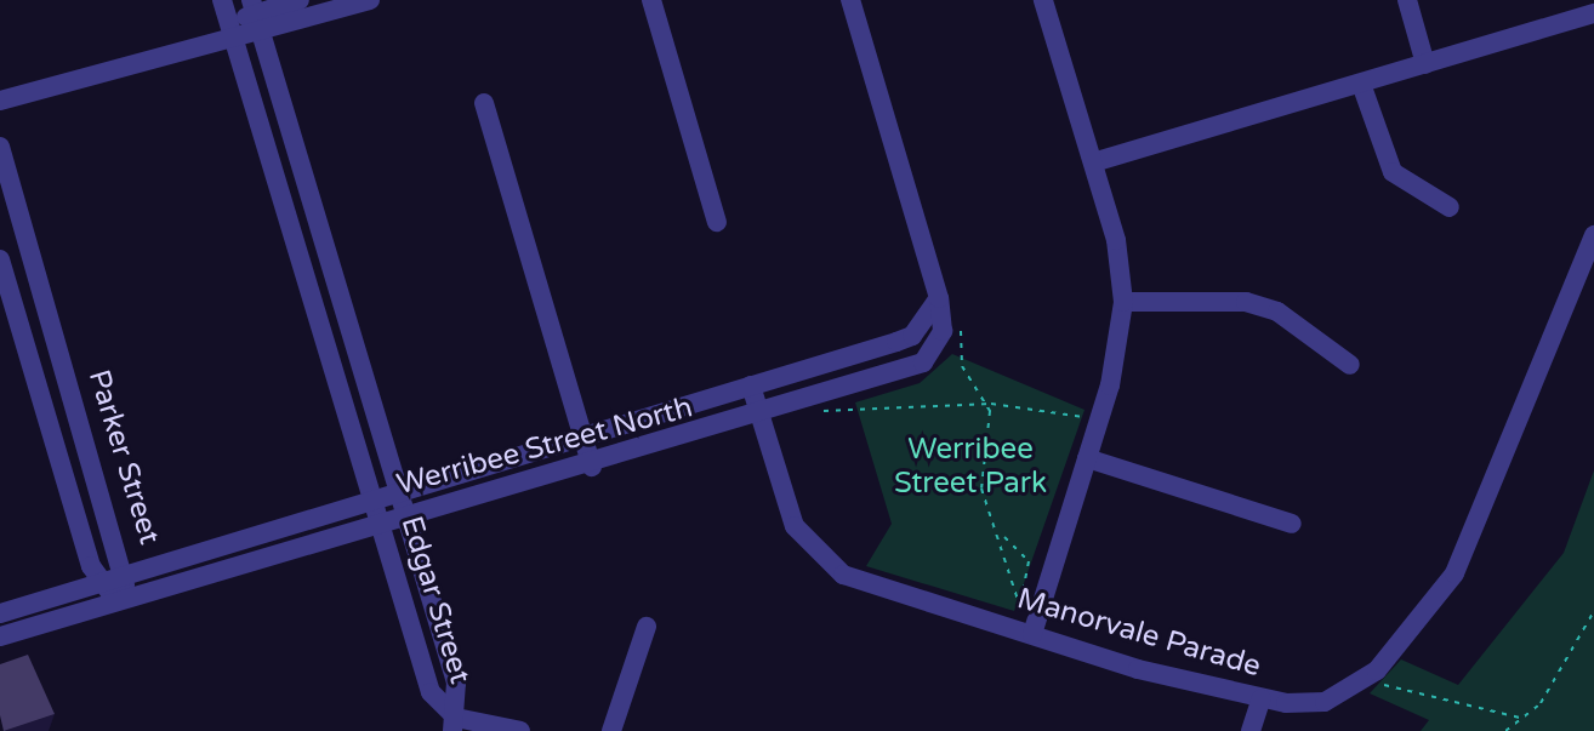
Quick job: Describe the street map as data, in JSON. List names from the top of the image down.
{
  "streets": {
    "street": [
      "Werribee Street North",
      "Parker Street",
      "Edgar Street",
      "Manorvale Parade"
    ]
  },
  "crossings": [
    ["Werribee Street North", "Parker Street"],
    ["Werribee Street North", "Edgar Street"],
    ["Werribee Street North", "Manorvale Parade"]
  ],
  "parks": ["Werribee Street Park"]
}
